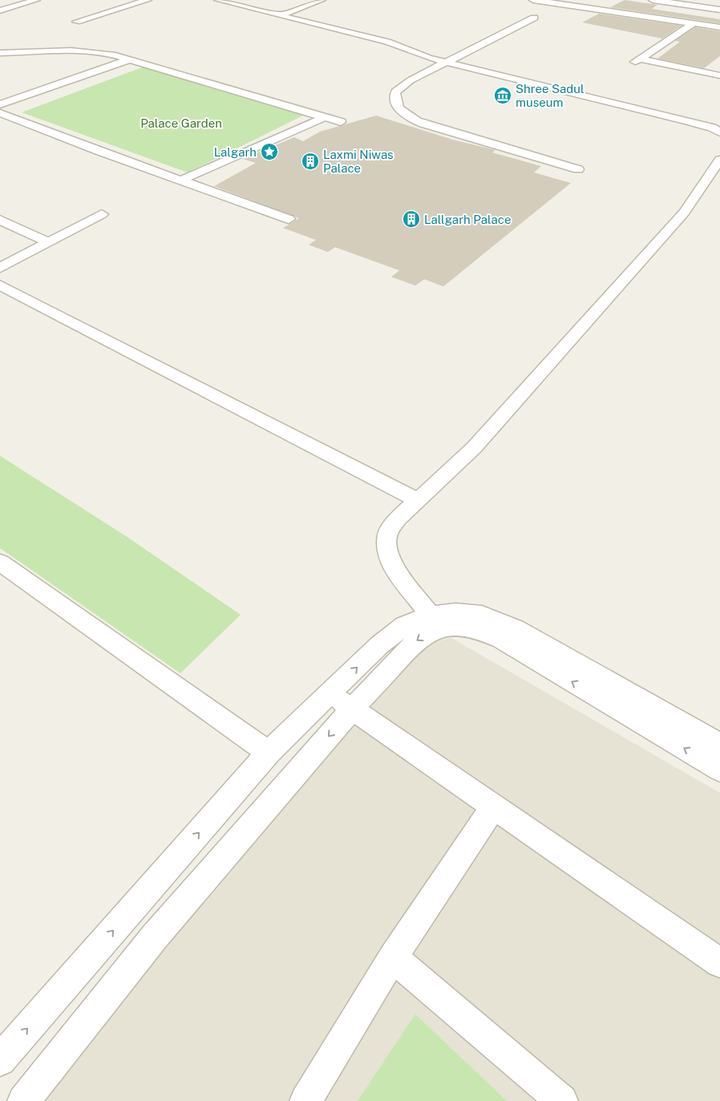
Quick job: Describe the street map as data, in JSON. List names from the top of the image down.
{
  "parks": ["Palace Garden"],
  "places": {
    "museum": ["Shree Sadul museum"],
    "place": ["Lalgarh"],
    "building": ["Laxmi Niwas Palace", "Lallgarh Palace"]
  }
}
